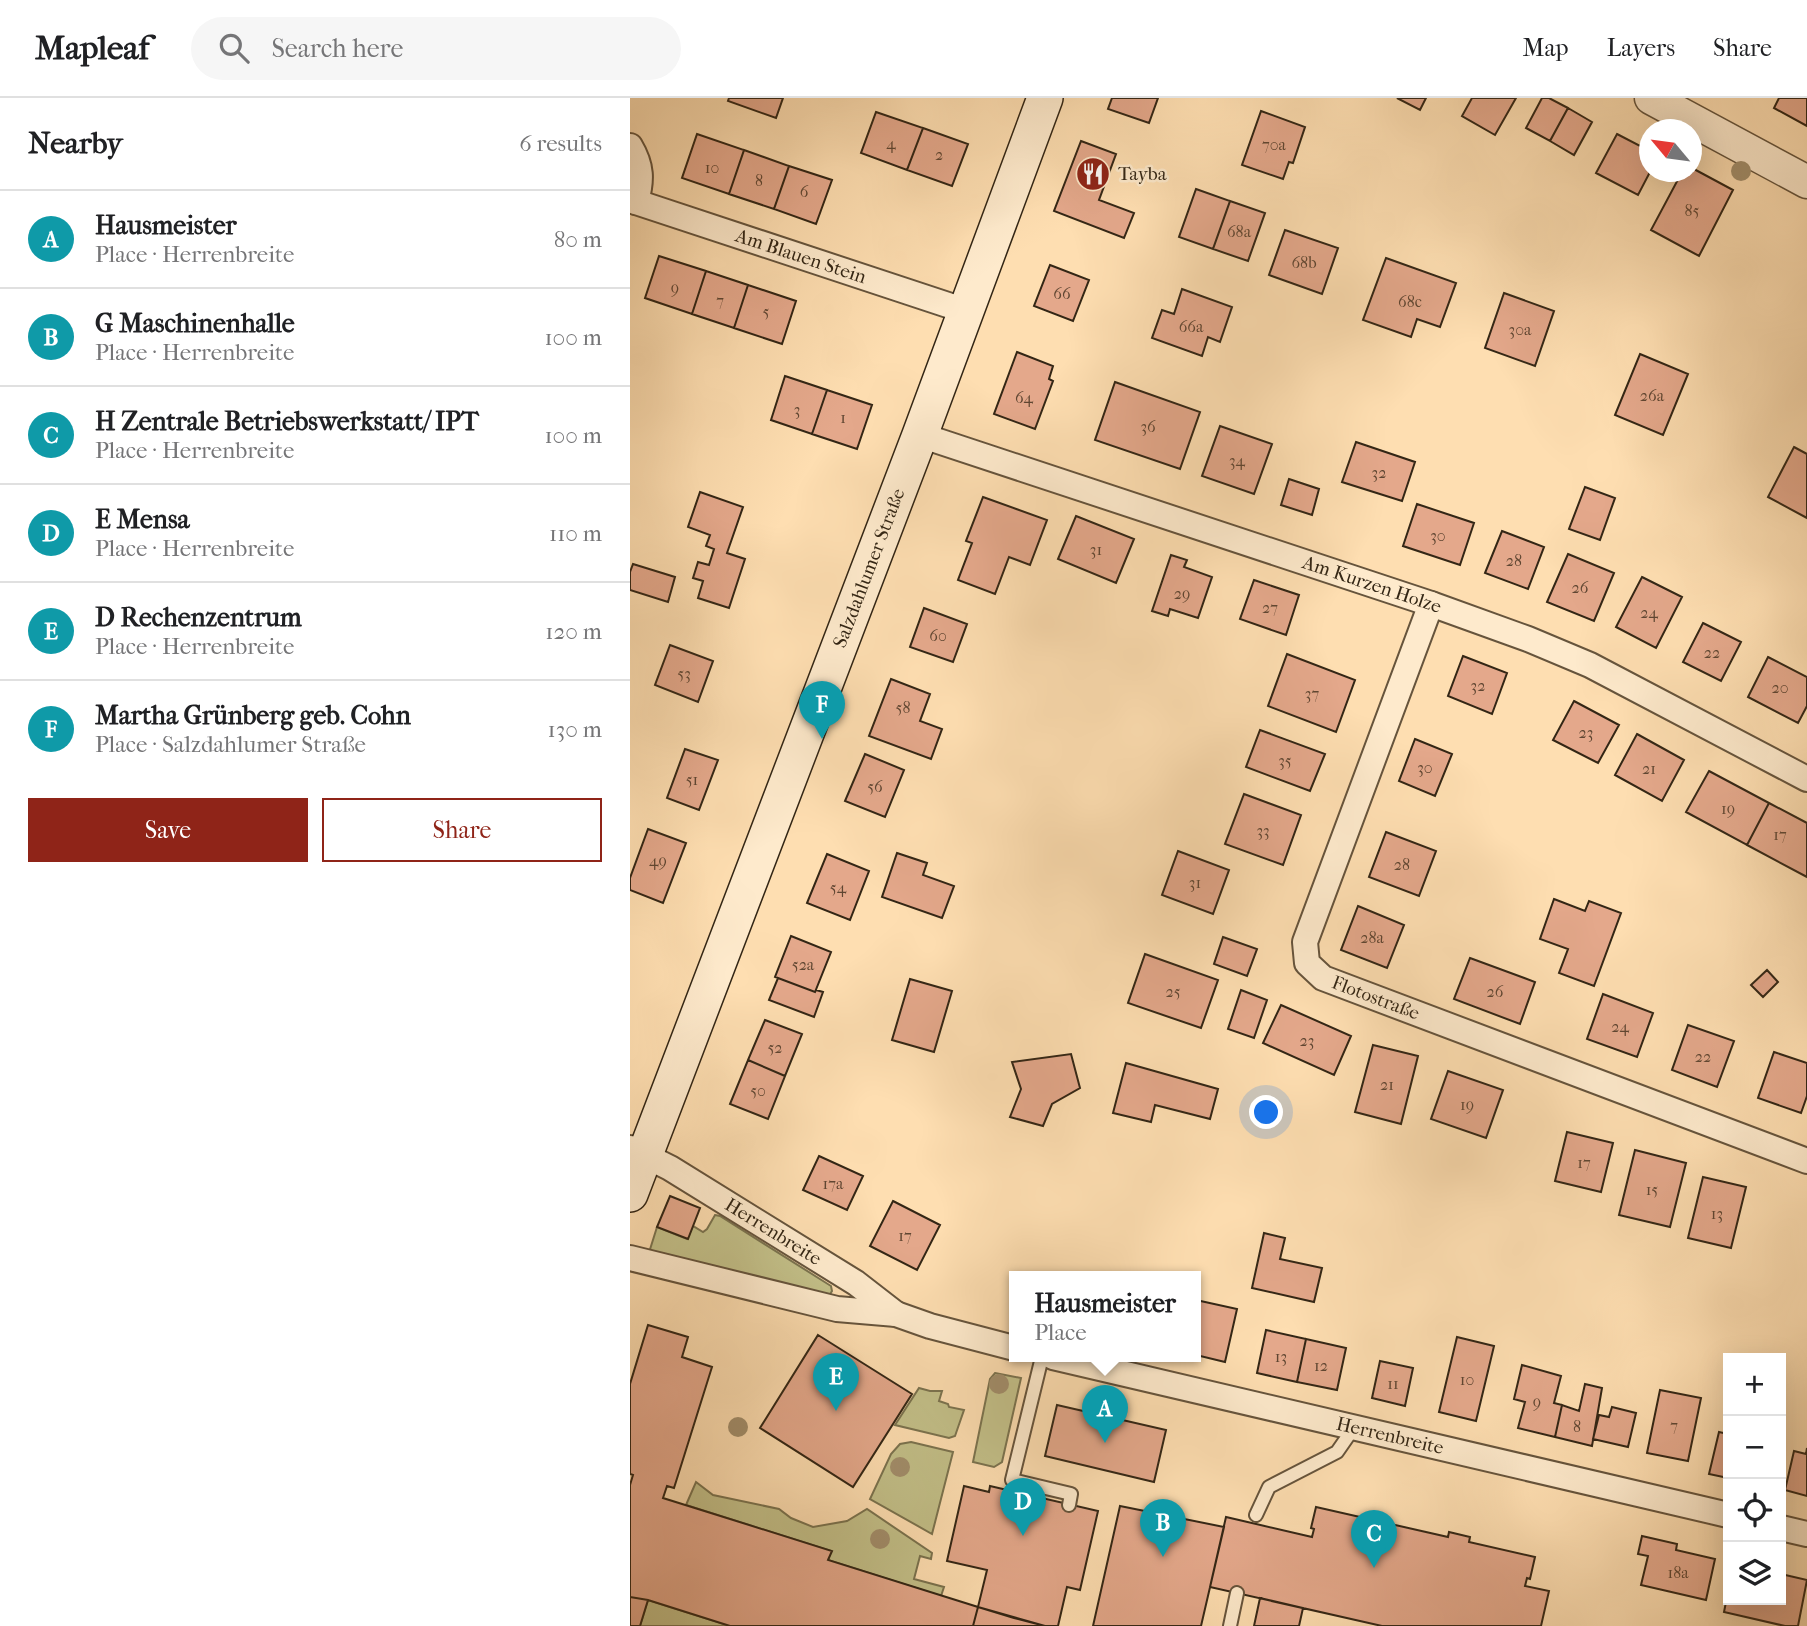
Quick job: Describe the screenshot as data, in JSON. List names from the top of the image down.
{
  "streets": {
    "main road": ["Salzdahlumer Straße"],
    "street": [
      "Am Blauen Stein",
      "Am Kurzen Holze",
      "Flotostraße",
      "Herrenbreite"
    ]
  },
  "crossings": [
    ["Am Blauen Stein", "Salzdahlumer Straße"],
    ["Salzdahlumer Straße", "Am Kurzen Holze"],
    ["Salzdahlumer Straße", "Herrenbreite"],
    ["Am Kurzen Holze", "Flotostraße"]
  ],
  "places": {
    "restaurant": ["Tayba"]
  },
  "house_numbers": [
    "4",
    "70a",
    "2",
    "10",
    "8",
    "6",
    "85",
    "68a",
    "68b",
    "9",
    "66",
    "7",
    "68c",
    "5",
    "66a",
    "30a",
    "26a",
    "64",
    "3",
    "1",
    "36",
    "34",
    "32",
    "30",
    "31",
    "28",
    "26",
    "29",
    "27",
    "24",
    "60",
    "22",
    "53",
    "32",
    "20",
    "37",
    "58",
    "23",
    "35",
    "30",
    "21",
    "51",
    "56",
    "19",
    "33",
    "17",
    "49",
    "28",
    "31",
    "54",
    "28a",
    "52a",
    "25",
    "26",
    "24",
    "23",
    "52",
    "22",
    "21",
    "50",
    "19",
    "17",
    "17a",
    "15",
    "13",
    "17",
    "13",
    "12",
    "10",
    "11",
    "9",
    "7",
    "8",
    "18a"
  ],
  "north": "top left",
  "page": {
    "header": "Mapleaf",
    "search": "Search here",
    "nav": ["Map", "Layers", "Share"],
    "heading": ["Nearby", "6 results"],
    "list": [
      {
        "mark": "A",
        "name": "Hausmeister",
        "note": "Place · Herrenbreite",
        "value": "80 m"
      },
      {
        "mark": "B",
        "name": "G Maschinenhalle",
        "note": "Place · Herrenbreite",
        "value": "100 m"
      },
      {
        "mark": "C",
        "name": "H Zentrale Betriebswerkstatt/ IPT",
        "note": "Place · Herrenbreite",
        "value": "100 m"
      },
      {
        "mark": "D",
        "name": "E Mensa",
        "note": "Place · Herrenbreite",
        "value": "110 m"
      },
      {
        "mark": "E",
        "name": "D Rechenzentrum",
        "note": "Place · Herrenbreite",
        "value": "120 m"
      },
      {
        "mark": "F",
        "name": "Martha Grünberg geb. Cohn",
        "note": "Place · Salzdahlumer Straße",
        "value": "130 m"
      }
    ],
    "pins": [
      "F",
      "E",
      "A",
      "D",
      "B",
      "C"
    ],
    "buttons": ["Save", "Share"],
    "popup": ["Hausmeister", "Place"],
    "map_buttons": ["+", "−"]
  }
}
